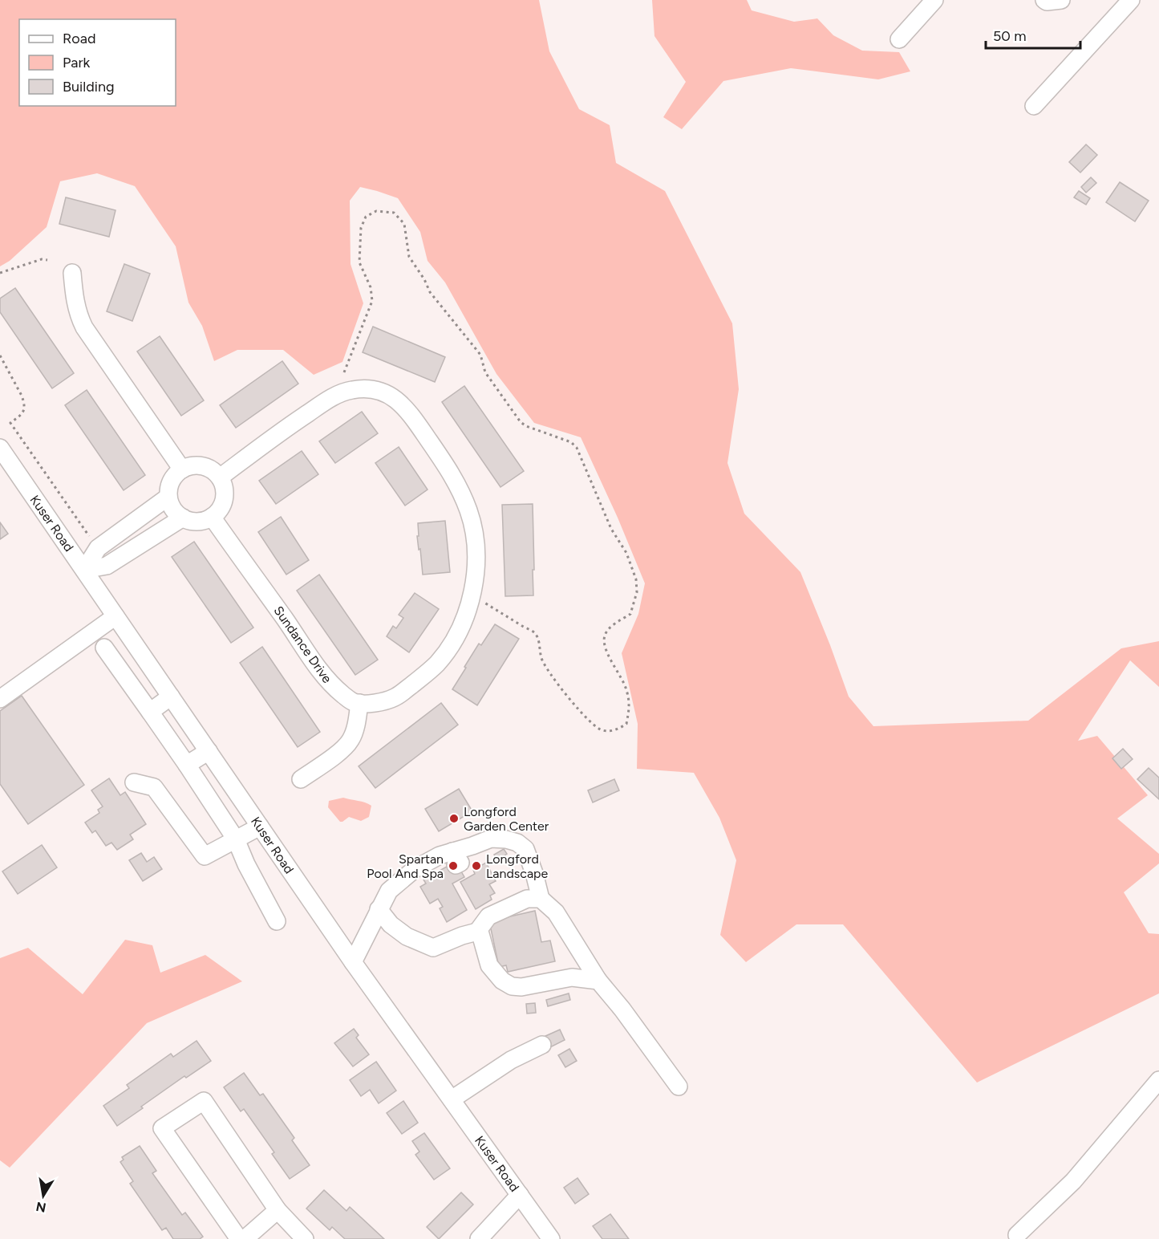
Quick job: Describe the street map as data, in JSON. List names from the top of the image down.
{
  "streets": {
    "street": ["Kuser Road", "Sundance Drive"]
  },
  "places": ["Longford Garden Center", "Spartan Pool And Spa", "Longford Landscape"],
  "legend": ["Road", "Park", "Building"],
  "scale_bar": "50 m",
  "north": "bottom"
}
